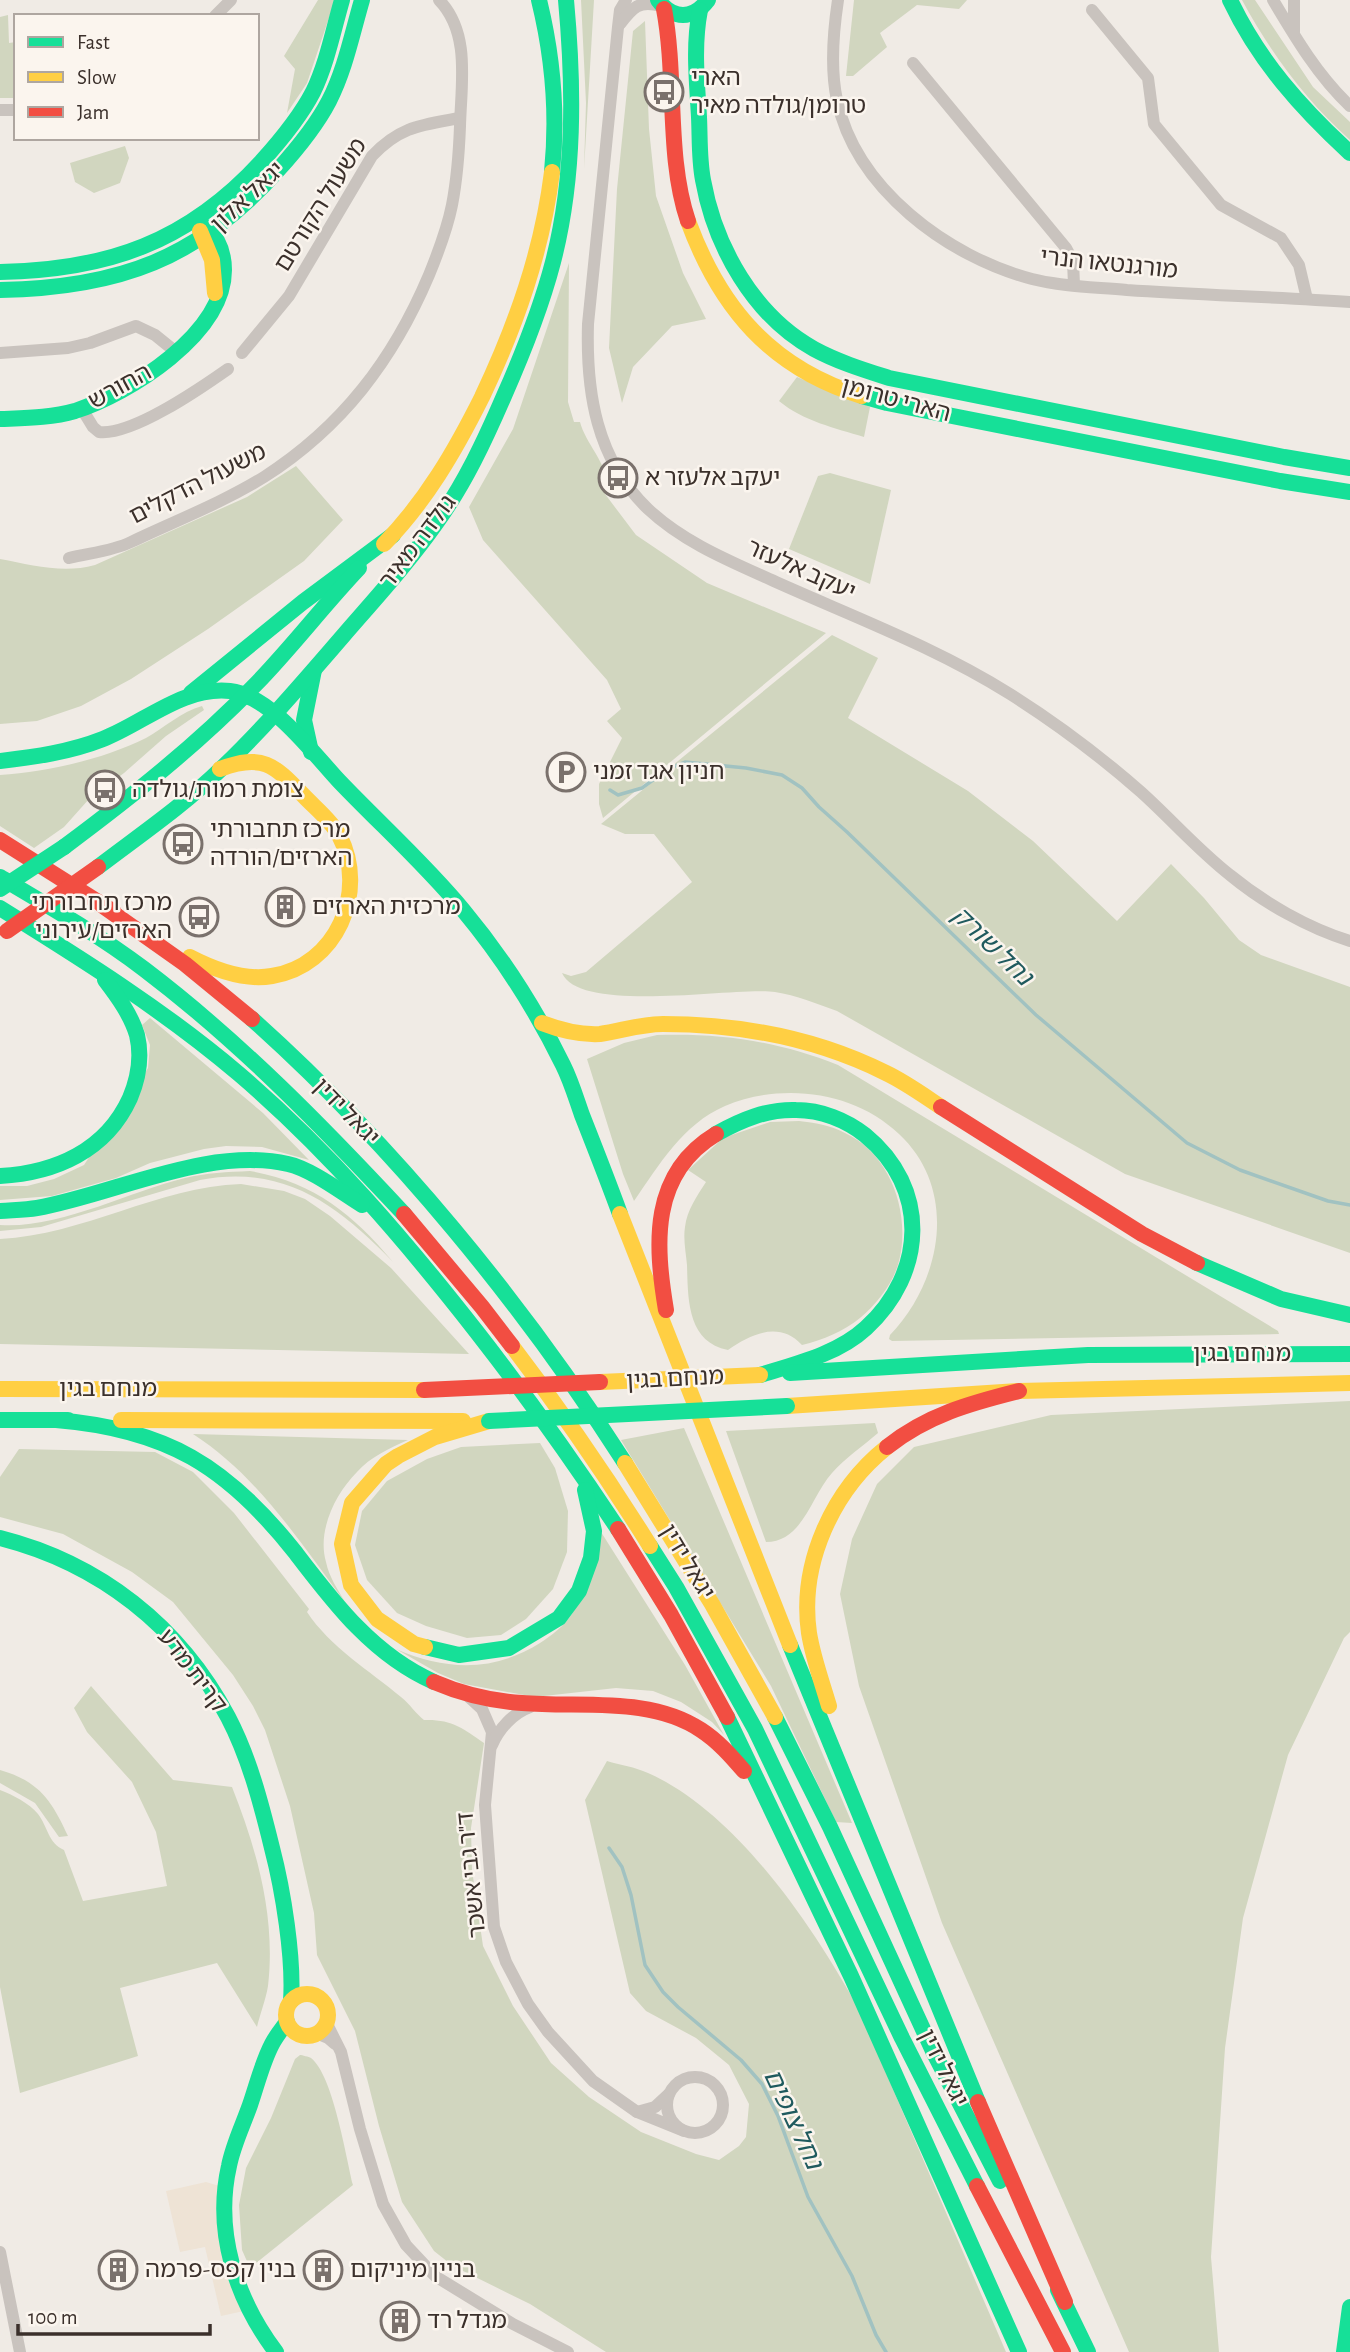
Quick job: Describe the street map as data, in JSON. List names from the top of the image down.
{
  "streets": {
    "main road": [
      "יגאל אלון",
      "החורש",
      "הארי טרומן",
      "גולדה מאיר",
      "יגאל ידין",
      "מנחם בגין",
      "קרית מדע"
    ],
    "street": [
      "משעול הקורטם",
      "מורגנטאו הנרי",
      "משעול הדקלים",
      "יעקב אלעזר",
      "ד\"ר גבי אשכר"
    ]
  },
  "crossings": [
    ["יגאל אלון", "החורש"],
    ["משעול הקורטם", "משעול הדקלים"]
  ],
  "water": ["נחל שורק", "נחל צופים"],
  "places": {
    "bus stop": [
      "הארי טרומן/גולדה מאיר",
      "יעקב אלעזר א",
      "צומת רמות/גולדה",
      "מרכז תחבורתי הארזים/הורדה",
      "מרכז תחבורתי הארזים/עירוני"
    ],
    "parking": ["חניון אגד זמני"],
    "building": [
      "מרכזית הארזים",
      "בנין קפס-פרמה",
      "בניין מיניקום",
      "מגדל רד"
    ]
  },
  "legend": ["Fast", "Slow", "Jam"],
  "scale_bar": "100 m"
}
